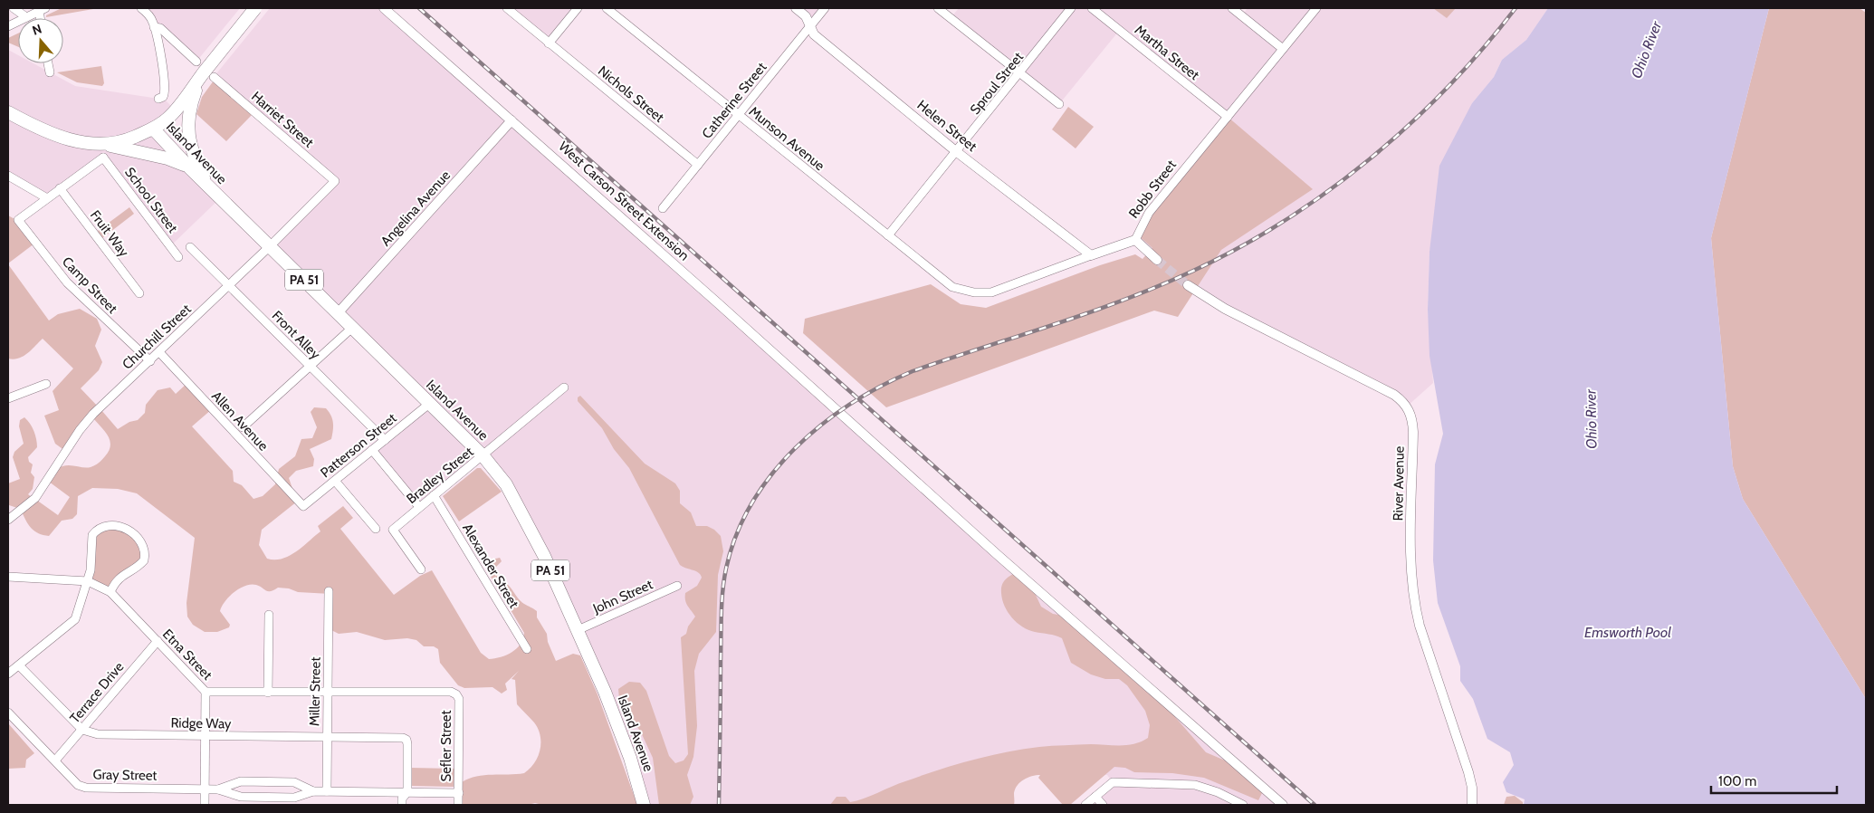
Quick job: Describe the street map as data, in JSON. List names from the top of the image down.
{
  "streets": {
    "main road": ["Island Avenue", "PA 51"],
    "street": [
      "Martha Street",
      "Sproul Street",
      "Nichols Street",
      "Catherine Street",
      "Harriet Street",
      "Helen Street",
      "Munson Avenue",
      "Robb Street",
      "School Street",
      "West Carson Street Extension",
      "Angelina Avenue",
      "Fruit Way",
      "Camp Street",
      "Front Alley",
      "Churchill Street",
      "Allen Avenue",
      "Patterson Street",
      "Bradley Street",
      "River Avenue",
      "Alexander Street",
      "John Street",
      "Etna Street",
      "Miller Street",
      "Terrace Drive",
      "Ridge Way",
      "Sefler Street",
      "Gray Street"
    ]
  },
  "crossings": [
    ["Martha Street", "Robb Street"],
    ["Sproul Street", "Helen Street"],
    ["Sproul Street", "Munson Avenue"],
    ["Nichols Street", "Catherine Street"],
    ["Catherine Street", "Helen Street"],
    ["Catherine Street", "Munson Avenue"],
    ["Harriet Street", "Churchill Street"],
    ["Helen Street", "Robb Street"],
    ["Munson Avenue", "Robb Street"],
    ["Island Avenue", "Angelina Avenue"],
    ["Island Avenue", "Churchill Street"],
    ["Island Avenue", "Patterson Street"],
    ["Island Avenue", "Bradley Street"],
    ["Island Avenue", "John Street"],
    ["West Carson Street Extension", "Angelina Avenue"],
    ["Camp Street", "Churchill Street"],
    ["Front Alley", "Churchill Street"],
    ["Front Alley", "Patterson Street"],
    ["Churchill Street", "Allen Avenue"],
    ["Allen Avenue", "Patterson Street"],
    ["Bradley Street", "Alexander Street"],
    ["Etna Street", "Miller Street"],
    ["Etna Street", "Terrace Drive"],
    ["Etna Street", "Sefler Street"],
    ["Miller Street", "Ridge Way"],
    ["Miller Street", "Gray Street"],
    ["Terrace Drive", "Ridge Way"],
    ["Terrace Drive", "Gray Street"],
    ["Ridge Way", "Gray Street"],
    ["Sefler Street", "Gray Street"]
  ],
  "water": ["Ohio River", "Emsworth Pool"],
  "scale_bar": "100 m",
  "north": "top"
}
